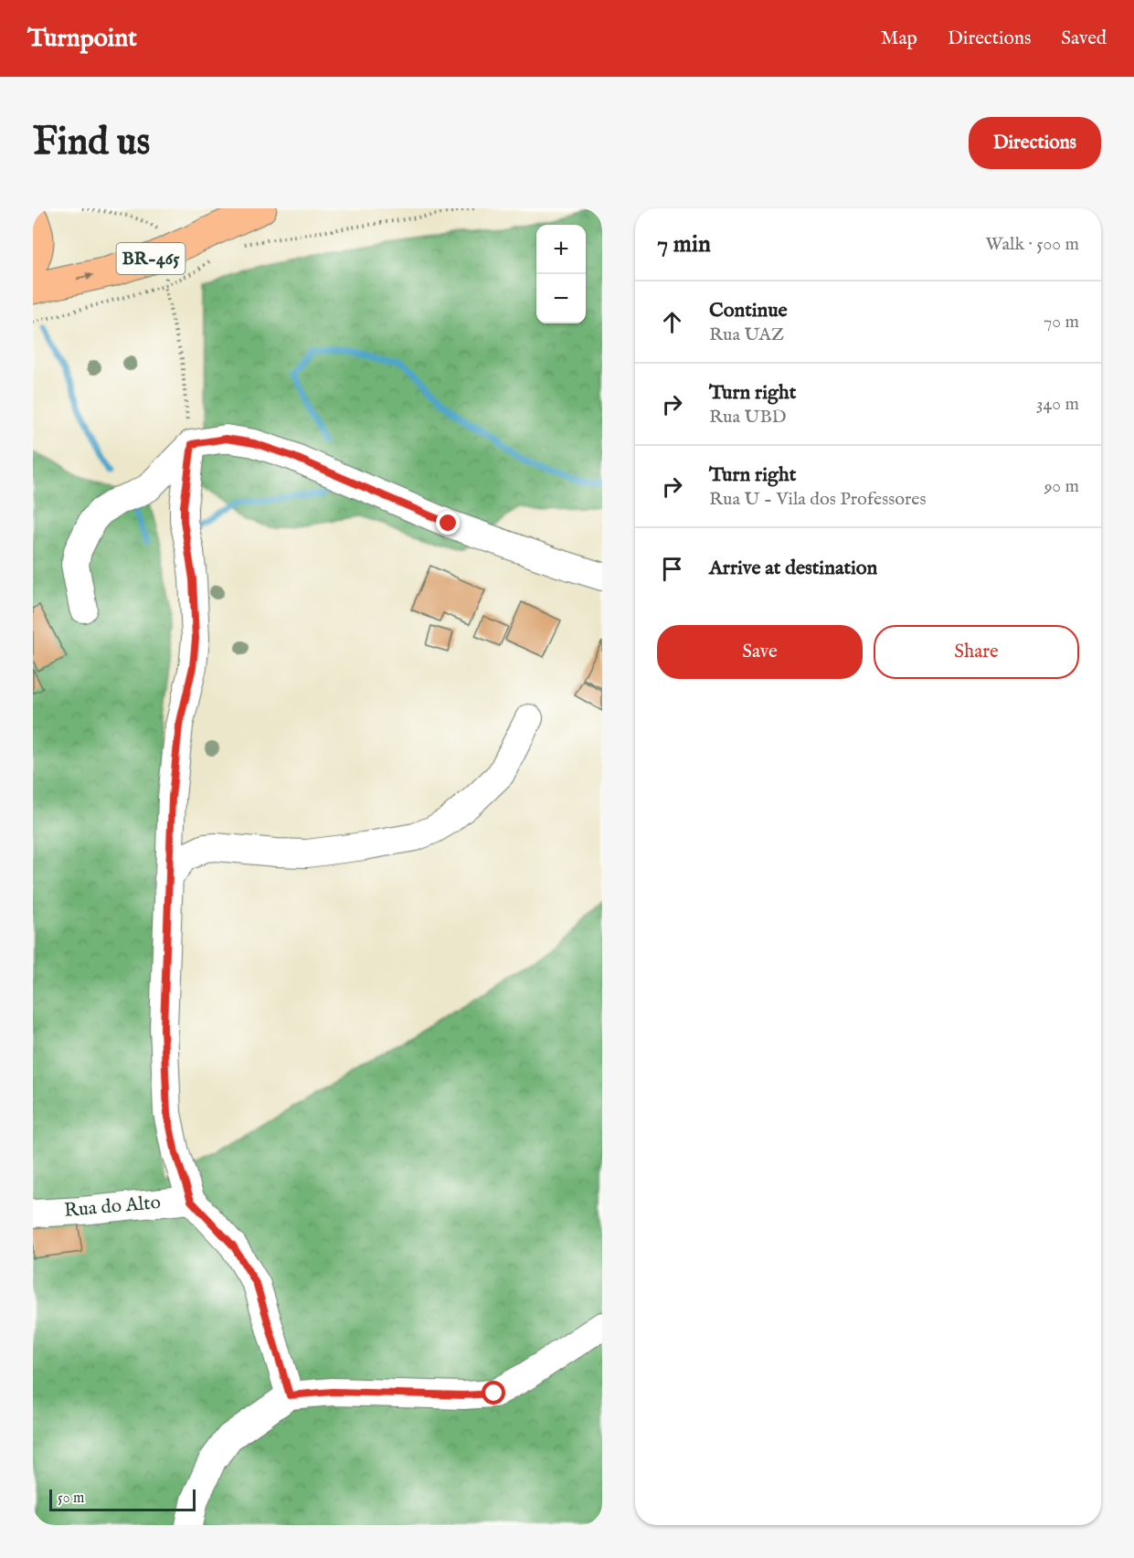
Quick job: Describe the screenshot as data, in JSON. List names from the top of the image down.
{
  "streets": {
    "highway": ["BR-465"],
    "lane": ["Rua do Alto"]
  },
  "scale_bar": "50 m",
  "page": {
    "header": "Turnpoint",
    "nav": ["Map", "Directions", "Saved"],
    "buttons": [
      "Directions",
      ["Save", "Share"]
    ],
    "title": "Find us",
    "heading": ["7 min", "Walk · 500 m"],
    "map_buttons": ["+", "−"],
    "list": [
      ["Continue", "Rua UAZ", "70 m"],
      ["Turn right", "Rua UBD", "340 m"],
      ["Turn right", "Rua U - Vila dos Professores", "90 m"],
      "Arrive at destination"
    ],
    "scale": "50 m"
  }
}
